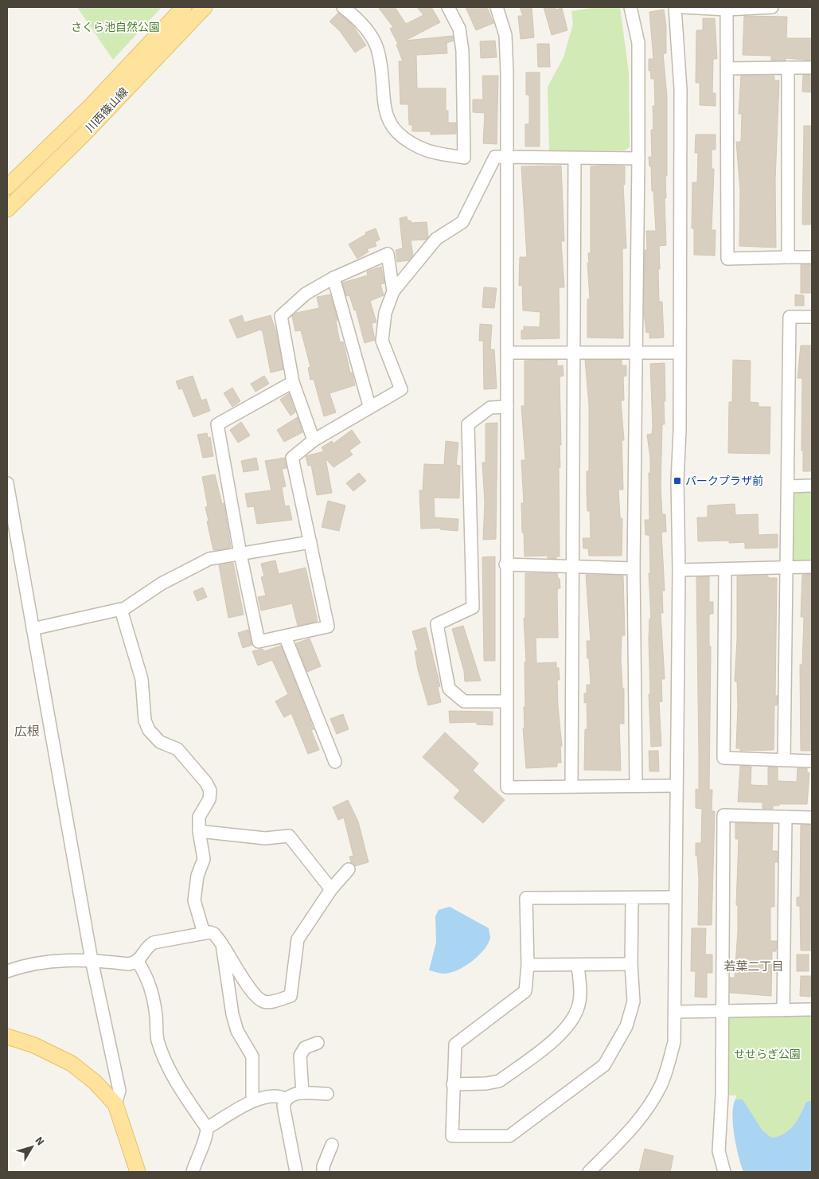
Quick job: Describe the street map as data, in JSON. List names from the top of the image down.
{
  "streets": {
    "main road": ["川西篠山線"]
  },
  "districts": ["広根", "若葉二丁目"],
  "parks": ["さくら池自然公園", "せせらぎ公園"],
  "places": {
    "transit": ["パークプラザ前"]
  },
  "north": "top right"
}
